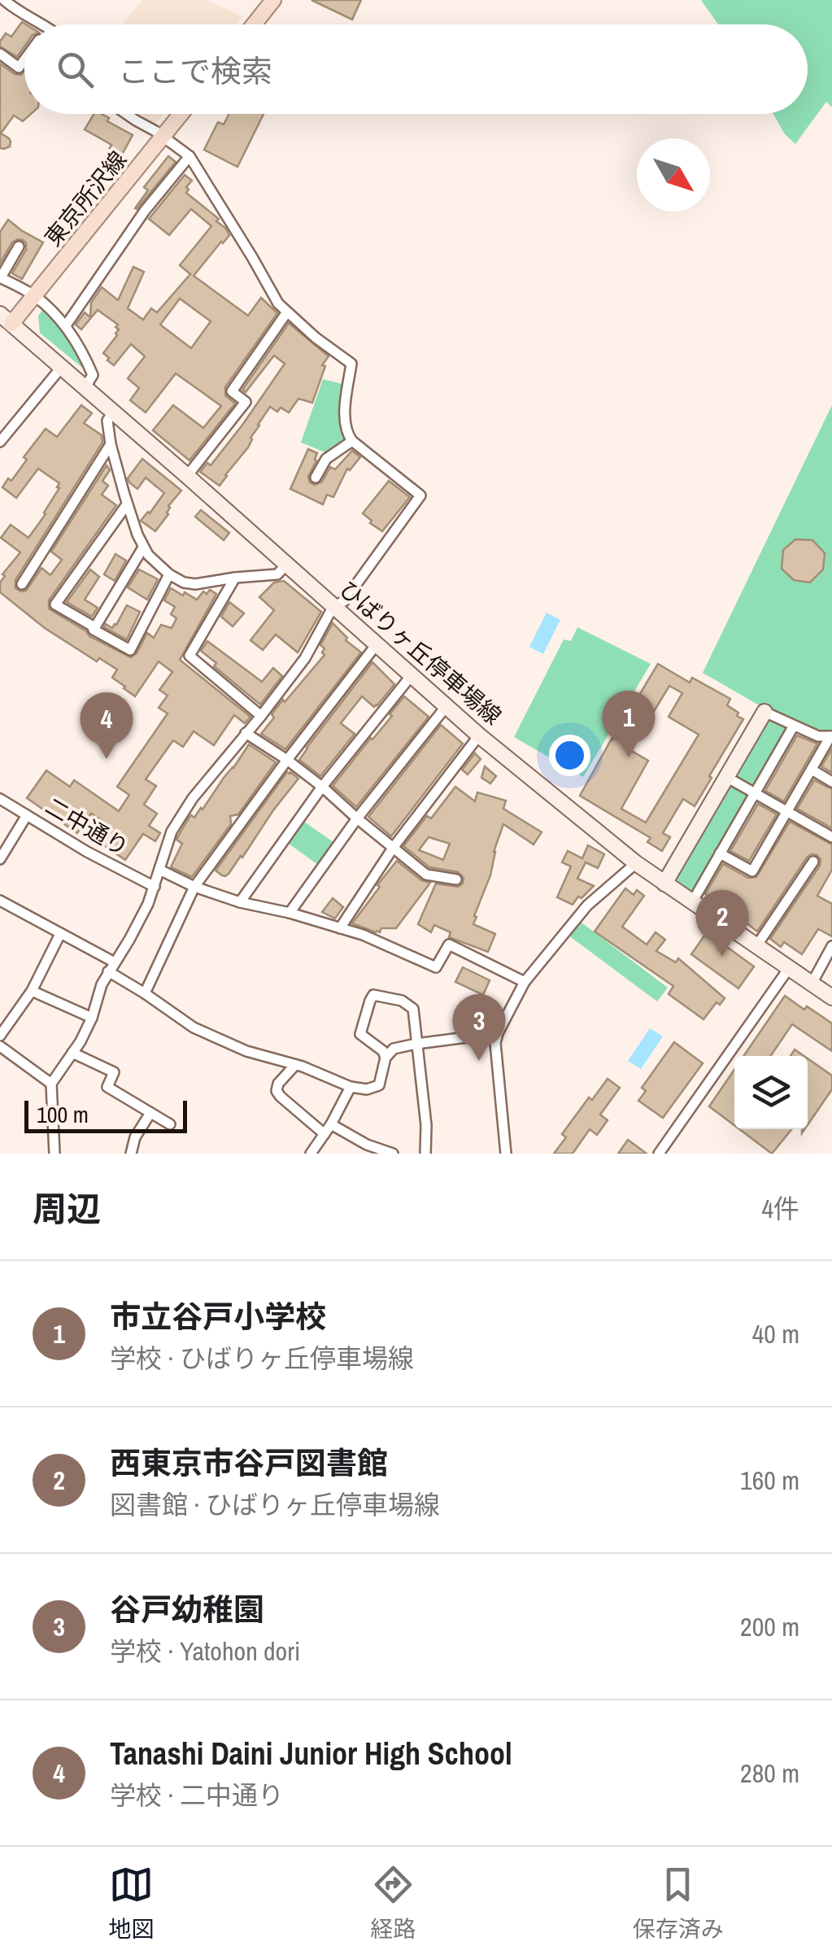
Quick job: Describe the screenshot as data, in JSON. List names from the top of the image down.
{
  "streets": {
    "main road": ["東京所沢線", "ひばりヶ丘停車場線"],
    "street": ["二中通り"]
  },
  "crossings": [
    ["東京所沢線", "ひばりヶ丘停車場線"]
  ],
  "scale_bar": "100 m",
  "north": "bottom right",
  "page": {
    "search": "ここで検索",
    "pins": [
      "1",
      "4",
      "2",
      "3"
    ],
    "scale": "100 m",
    "heading": ["周辺", "4件"],
    "list": [
      {
        "mark": "1",
        "name": "市立谷戸小学校",
        "note": "学校 · ひばりヶ丘停車場線",
        "value": "40 m"
      },
      {
        "mark": "2",
        "name": "西東京市谷戸図書館",
        "note": "図書館 · ひばりヶ丘停車場線",
        "value": "160 m"
      },
      {
        "mark": "3",
        "name": "谷戸幼稚園",
        "note": "学校 · Yatohon dori",
        "value": "200 m"
      },
      {
        "mark": "4",
        "name": "Tanashi Daini Junior High School",
        "note": "学校 · 二中通り",
        "value": "280 m"
      }
    ],
    "nav": ["地図", "経路", "保存済み"]
  }
}
